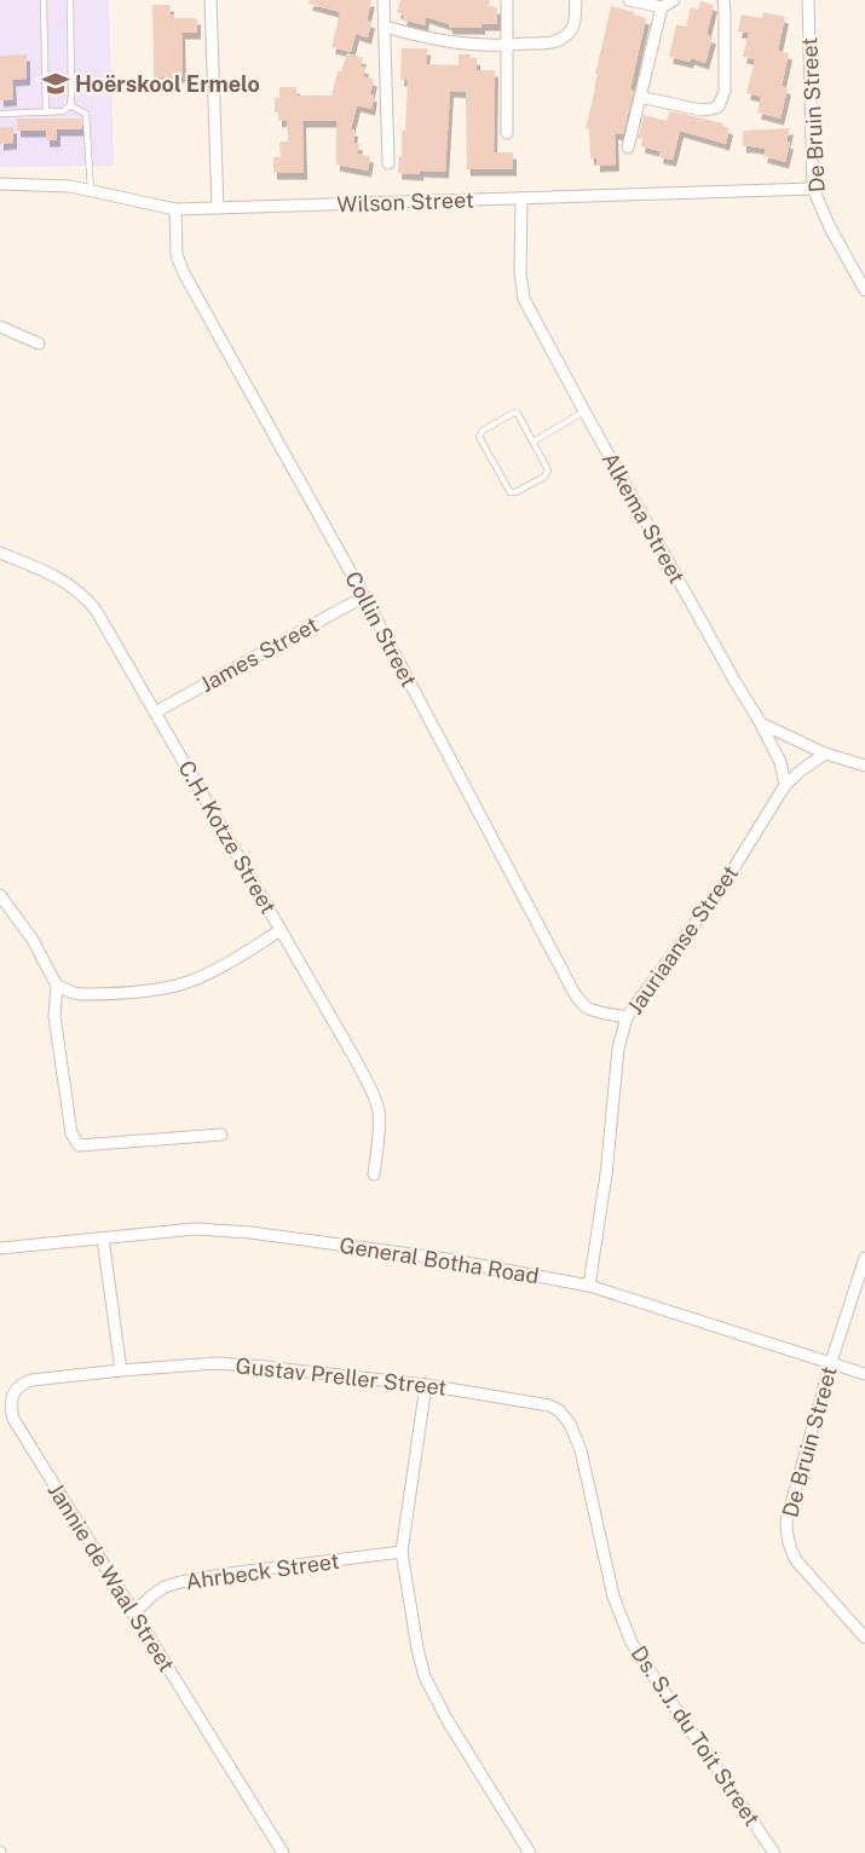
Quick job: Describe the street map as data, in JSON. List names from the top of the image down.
{
  "streets": {
    "street": [
      "De Bruin Street",
      "Wilson Street",
      "Alkema Street",
      "Collin Street",
      "James Street",
      "C.H. Kotze Street",
      "Jauriaanse Street",
      "General Botha Road",
      "Gustav Preller Street",
      "Ahrbeck Street",
      "Jannie de Waal Street",
      "Ds. S.J. du Toit Street"
    ]
  },
  "crossings": [
    ["De Bruin Street", "Wilson Street"],
    ["De Bruin Street", "General Botha Road"],
    ["Wilson Street", "Alkema Street"],
    ["Wilson Street", "Collin Street"],
    ["Collin Street", "James Street"],
    ["Collin Street", "Jauriaanse Street"],
    ["James Street", "C.H. Kotze Street"],
    ["Jauriaanse Street", "General Botha Road"],
    ["Gustav Preller Street", "Jannie de Waal Street"],
    ["Gustav Preller Street", "Ds. S.J. du Toit Street"],
    ["Ahrbeck Street", "Jannie de Waal Street"]
  ],
  "places": {
    "school or university": ["Hoërskool Ermelo"]
  }
}
